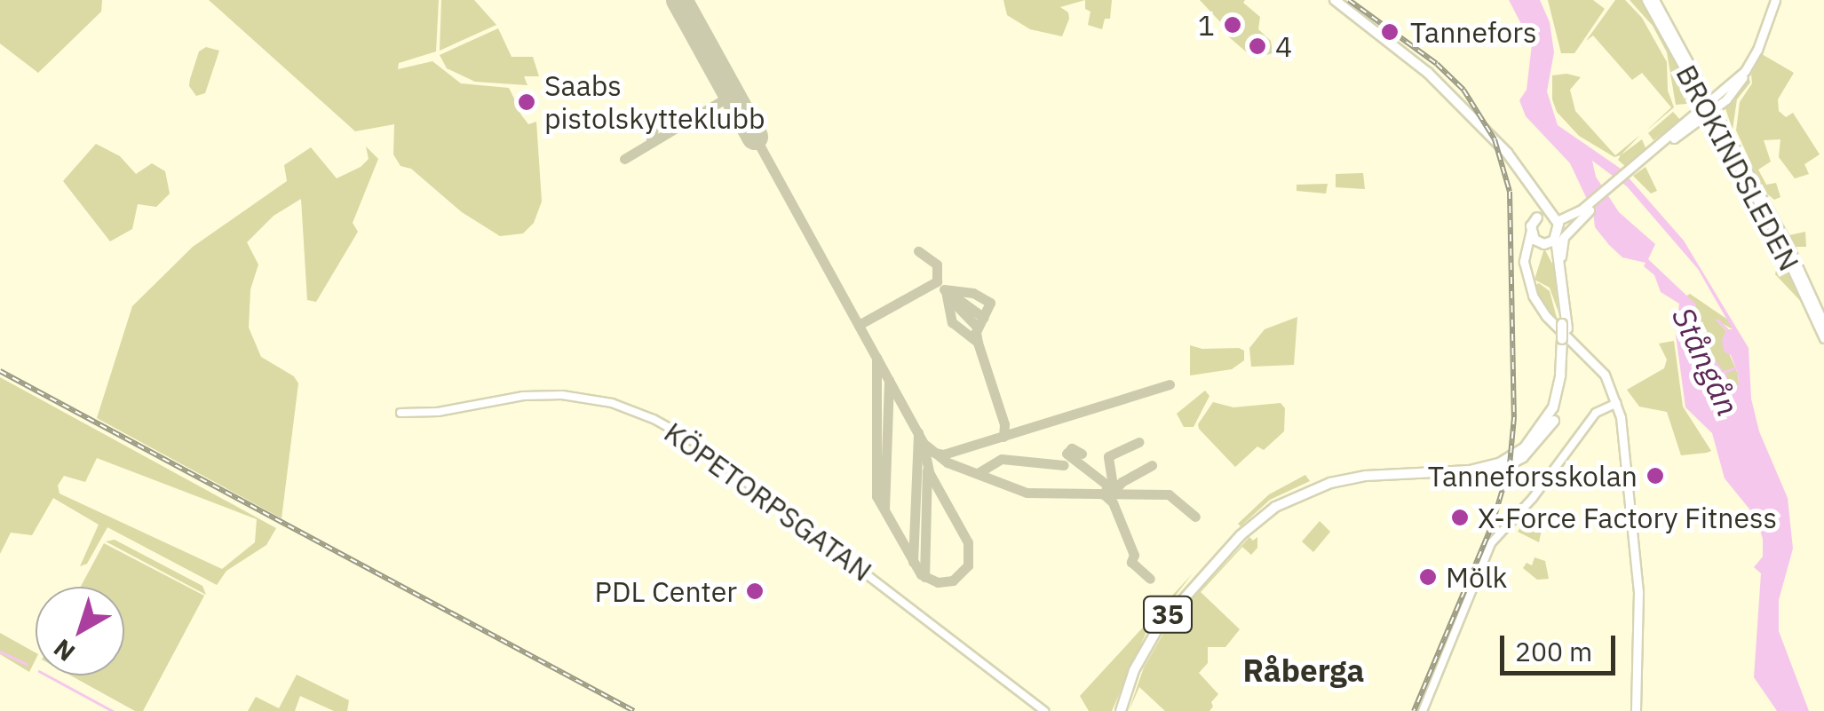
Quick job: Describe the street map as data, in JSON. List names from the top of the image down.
{
  "streets": {
    "main road": ["BROKINDSLEDEN", "35"],
    "street": ["KÖPETORPSGATAN"]
  },
  "districts": ["Råberga"],
  "water": ["Stångån"],
  "places": [
    "1",
    "Tannefors",
    "4",
    "Saabs pistolskytteklubb",
    "Tanneforsskolan",
    "X-Force Factory Fitness",
    "Mölk",
    "PDL Center"
  ],
  "scale_bar": "200 m",
  "north": "bottom left"
}
